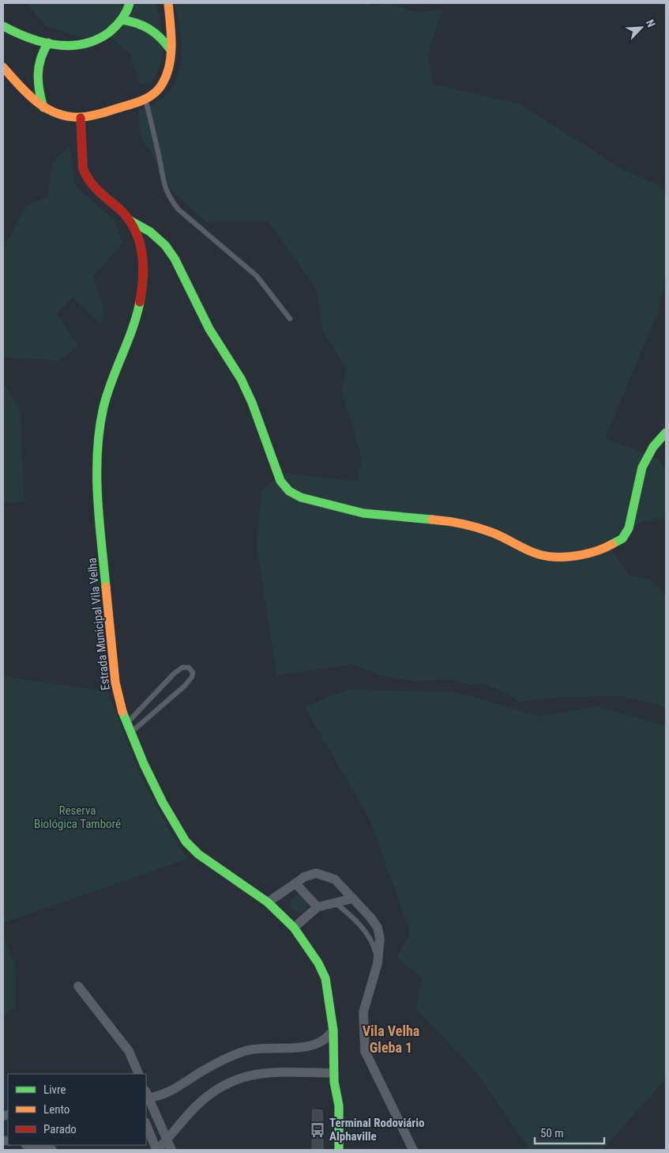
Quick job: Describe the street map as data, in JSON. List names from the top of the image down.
{
  "streets": {
    "main road": ["Estrada Municipal Vila Velha"]
  },
  "districts": ["Vila Velha Gleba 1"],
  "parks": ["Reserva Biológica Tamboré"],
  "places": {
    "bus stop": ["Terminal Rodoviário Alphaville"]
  },
  "legend": ["Livre", "Lento", "Parado"],
  "scale_bar": "50 m",
  "north": "top right"
}
